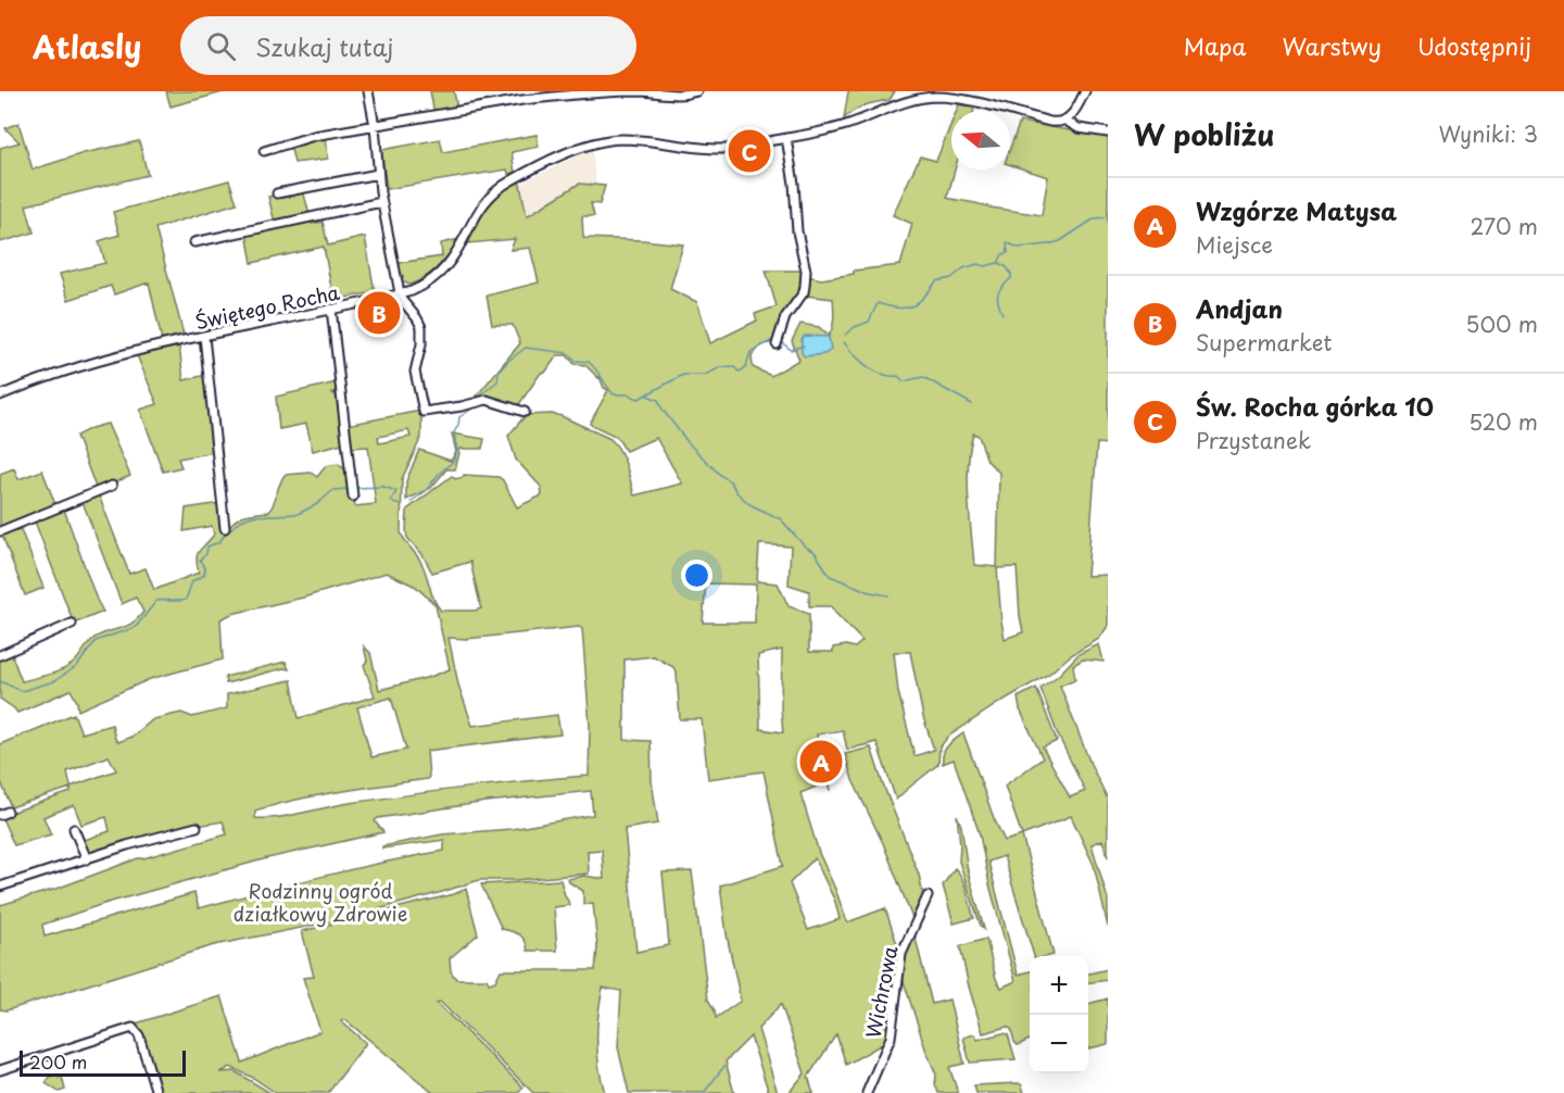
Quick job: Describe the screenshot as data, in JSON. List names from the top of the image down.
{
  "streets": {
    "street": ["Świętego Rocha", "Wichrowa"]
  },
  "parks": ["Rodzinny ogród działkowy Zdrowie"],
  "scale_bar": "200 m",
  "north": "left",
  "page": {
    "header": "Atlasly",
    "search": "Szukaj tutaj",
    "nav": ["Mapa", "Warstwy", "Udostępnij"],
    "heading": ["W pobliżu", "Wyniki: 3"],
    "pins": ["C", "B", "A"],
    "list": [
      {
        "mark": "A",
        "name": "Wzgórze Matysa",
        "note": "Miejsce",
        "value": "270 m"
      },
      {
        "mark": "B",
        "name": "Andjan",
        "note": "Supermarket",
        "value": "500 m"
      },
      {
        "mark": "C",
        "name": "Św. Rocha górka 10",
        "note": "Przystanek",
        "value": "520 m"
      }
    ],
    "map_buttons": ["+", "−"],
    "scale": "200 m"
  }
}
